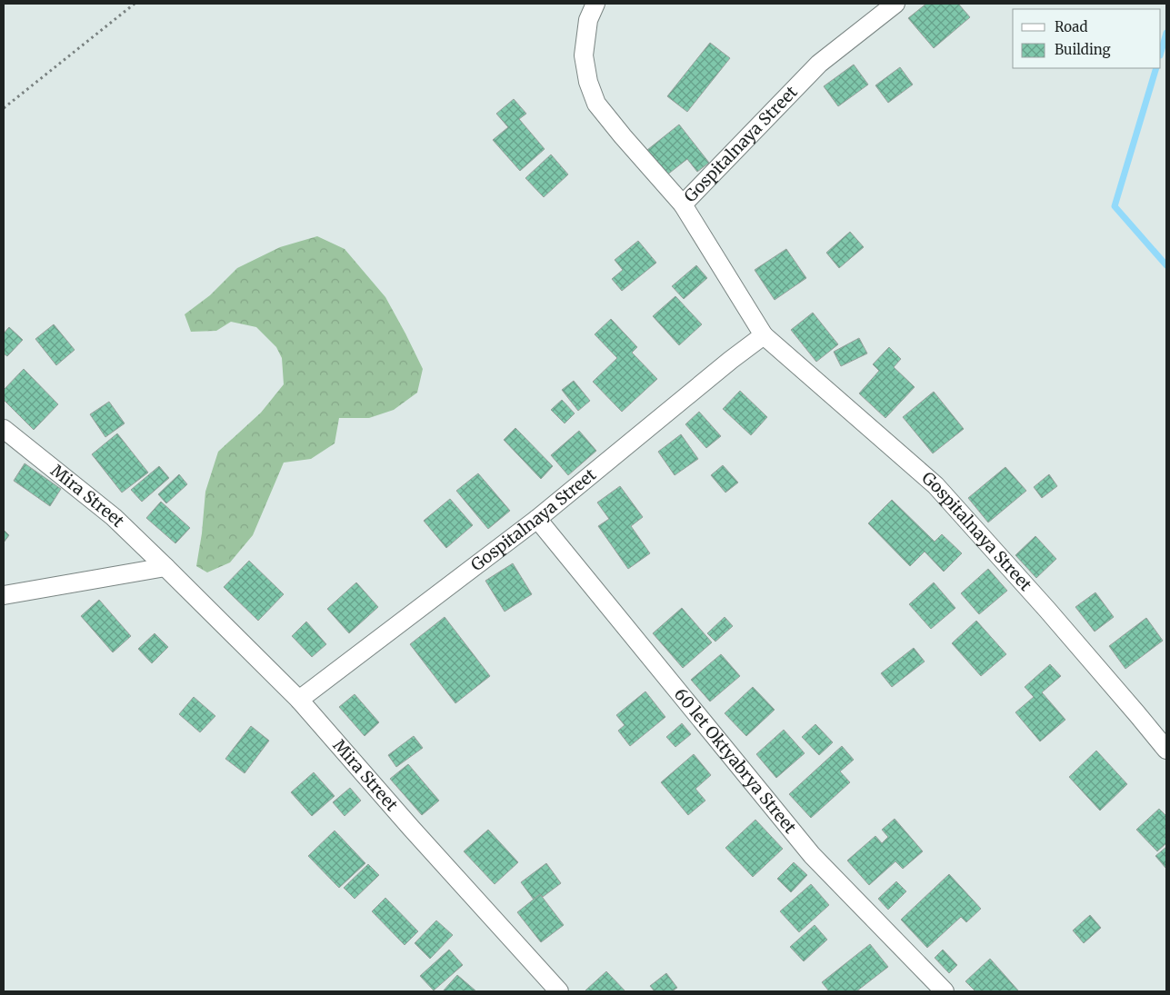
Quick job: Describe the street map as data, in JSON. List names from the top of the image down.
{
  "streets": {
    "street": ["Gospitalnaya Street", "Mira Street", "60 let Oktyabrya Street"]
  },
  "crossings": [
    ["Gospitalnaya Street", "Mira Street"],
    ["Gospitalnaya Street", "60 let Oktyabrya Street"]
  ],
  "legend": ["Road", "Building"]
}
